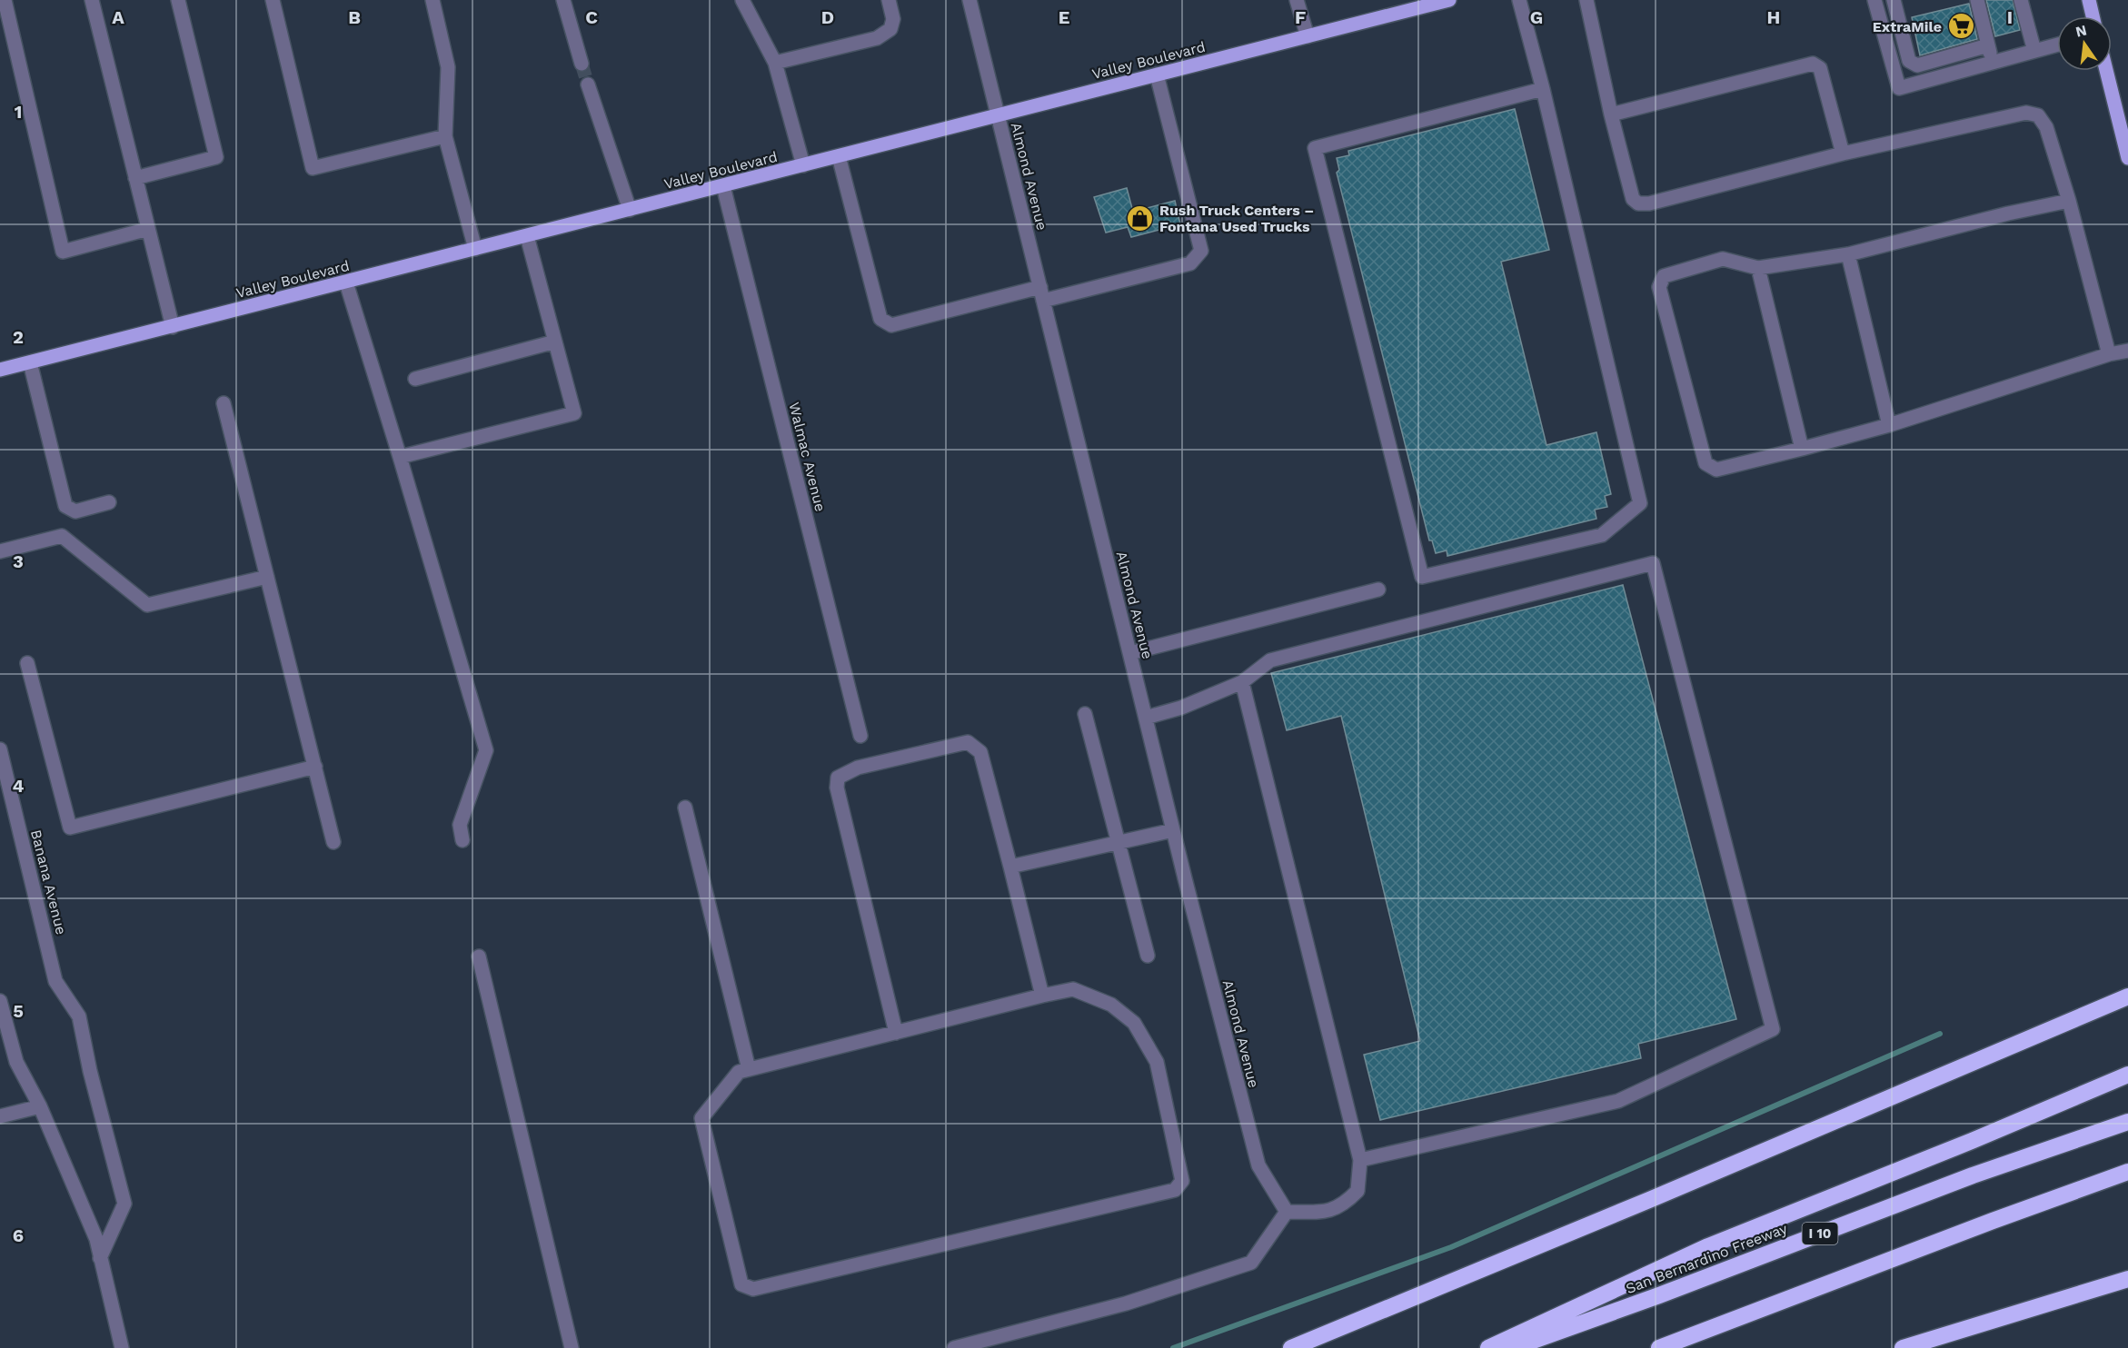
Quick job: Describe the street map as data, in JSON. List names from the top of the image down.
{
  "streets": {
    "highway": ["I 10", "San Bernardino Freeway"],
    "main road": ["Valley Boulevard"],
    "street": ["Almond Avenue", "Walmac Avenue", "Banana Avenue"]
  },
  "crossings": [
    ["Valley Boulevard", "Almond Avenue"],
    ["Valley Boulevard", "Walmac Avenue"]
  ],
  "places": {
    "supermarket": ["ExtraMile"],
    "shop": ["Rush Truck Centers – Fontana Used Trucks"]
  },
  "north": "top",
  "grid": {
    "columns": [
      "A",
      "B",
      "C",
      "D",
      "E",
      "F",
      "G",
      "H",
      "I"
    ],
    "rows": [
      "1",
      "2",
      "3",
      "4",
      "5",
      "6"
    ]
  }
}
